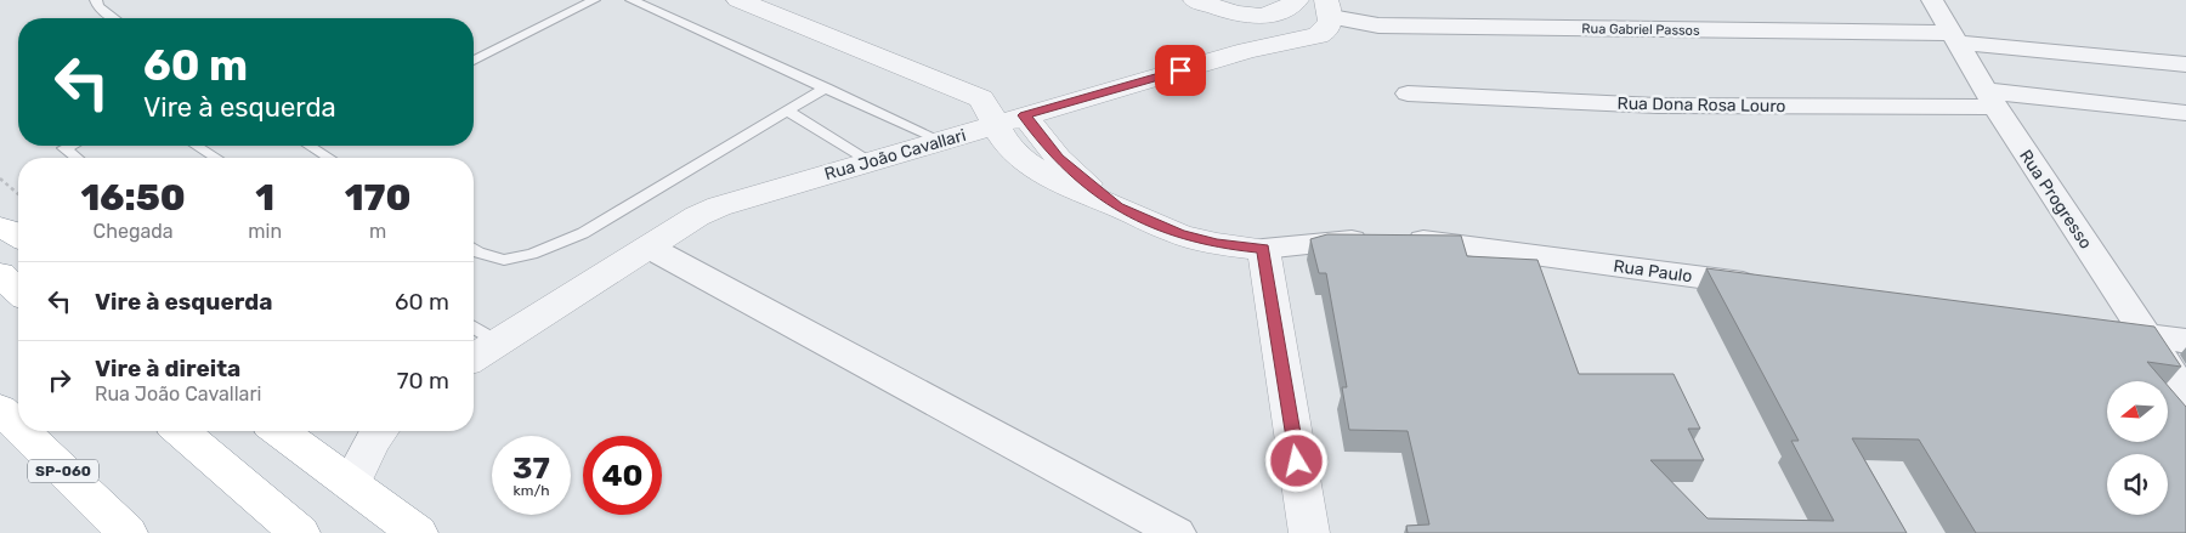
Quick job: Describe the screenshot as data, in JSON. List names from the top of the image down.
{
  "streets": {
    "highway": ["SP-060"],
    "street": [
      "Rua Gabriel Passos",
      "Rua Dona Rosa Louro",
      "Rua João Cavallari",
      "Rua Progresso",
      "Rua Paulo"
    ]
  },
  "crossings": [
    ["Rua Gabriel Passos", "Rua João Cavallari"],
    ["Rua Gabriel Passos", "Rua Progresso"],
    ["Rua Dona Rosa Louro", "Rua Progresso"]
  ],
  "north": "left",
  "page": {
    "turn": ["60 m", "Vire à esquerda"],
    "eta": [
      "16:50",
      "Chegada",
      "1",
      "min",
      "170",
      "m"
    ],
    "list": [
      {
        "name": "Vire à esquerda",
        "value": "60 m"
      },
      {
        "name": "Vire à direita",
        "note": "Rua João Cavallari",
        "value": "70 m"
      }
    ],
    "speed": "37 km/h",
    "limit": "40"
  }
}
